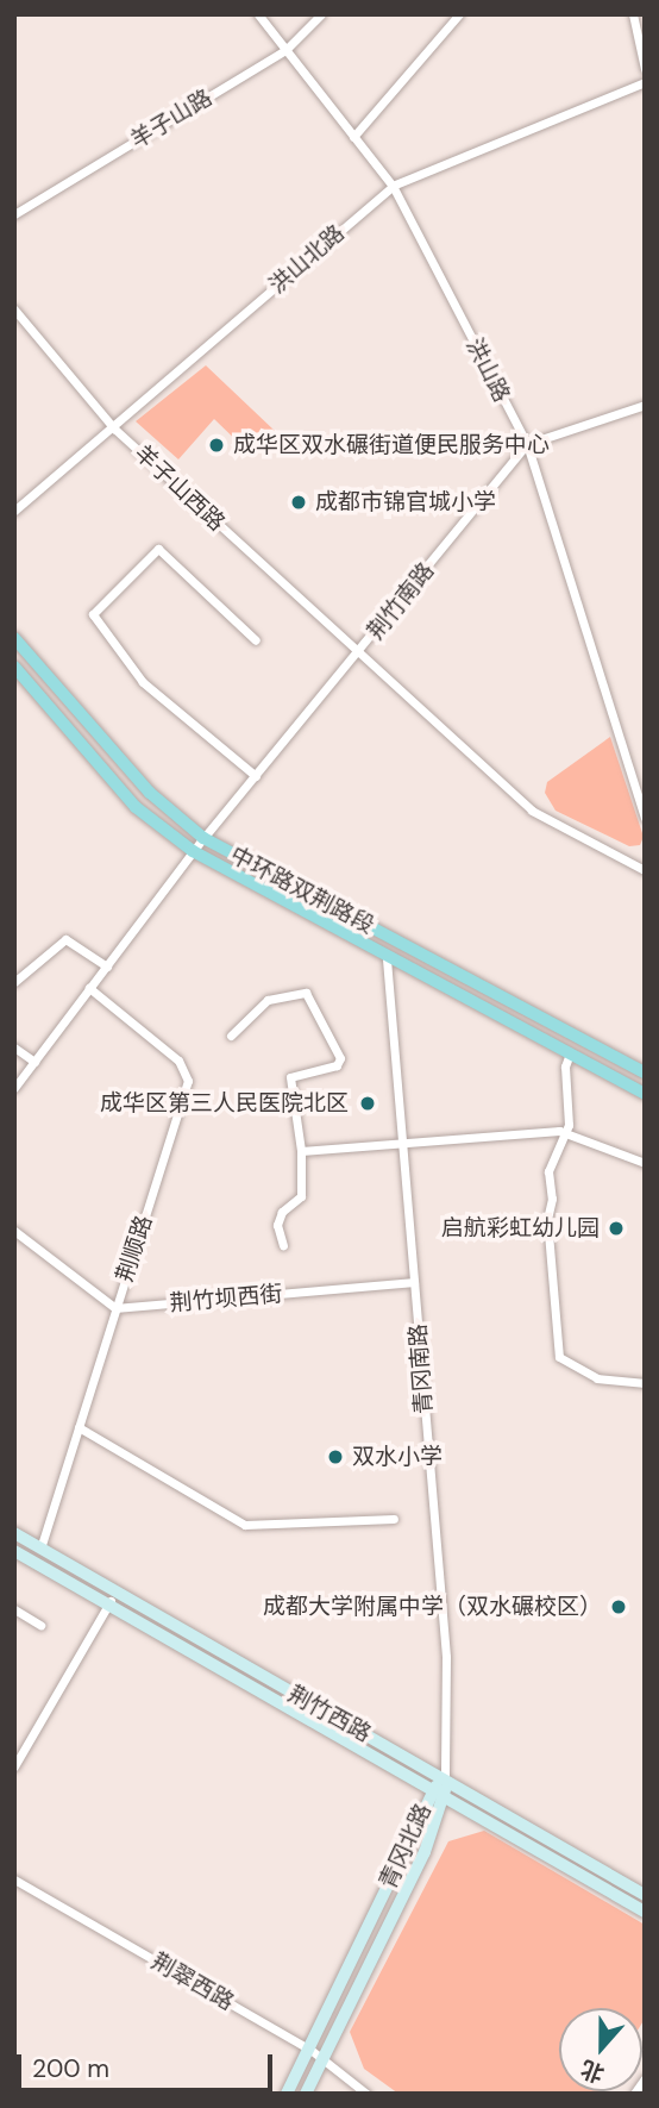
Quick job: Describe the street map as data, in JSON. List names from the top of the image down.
{
  "streets": {
    "main road": ["中环路双荆路段", "荆竹西路", "青冈北路"],
    "street": [
      "羊子山路",
      "洪山北路",
      "洪山路",
      "羊子山西路",
      "荆竹南路",
      "荆顺路",
      "荆竹坝西街",
      "青冈南路",
      "荆翠西路"
    ]
  },
  "crossings": [
    ["羊子山路", "洪山路"],
    ["洪山北路", "洪山路"],
    ["洪山北路", "羊子山西路"],
    ["洪山路", "荆竹南路"],
    ["羊子山西路", "荆竹南路"],
    ["荆竹南路", "中环路双荆路段"],
    ["荆竹南路", "荆顺路"],
    ["中环路双荆路段", "青冈南路"],
    ["荆顺路", "荆竹坝西街"],
    ["荆顺路", "荆竹西路"],
    ["荆竹坝西街", "青冈南路"],
    ["青冈南路", "荆竹西路"],
    ["青冈南路", "青冈北路"],
    ["荆竹西路", "青冈北路"],
    ["青冈北路", "荆翠西路"]
  ],
  "places": [
    "成华区双水碾街道便民服务中心",
    "成都市锦官城小学",
    "成华区第三人民医院北区",
    "启航彩虹幼儿园",
    "双水小学",
    "成都大学附属中学（双水碾校区）"
  ],
  "scale_bar": "200 m",
  "north": "bottom"
}
